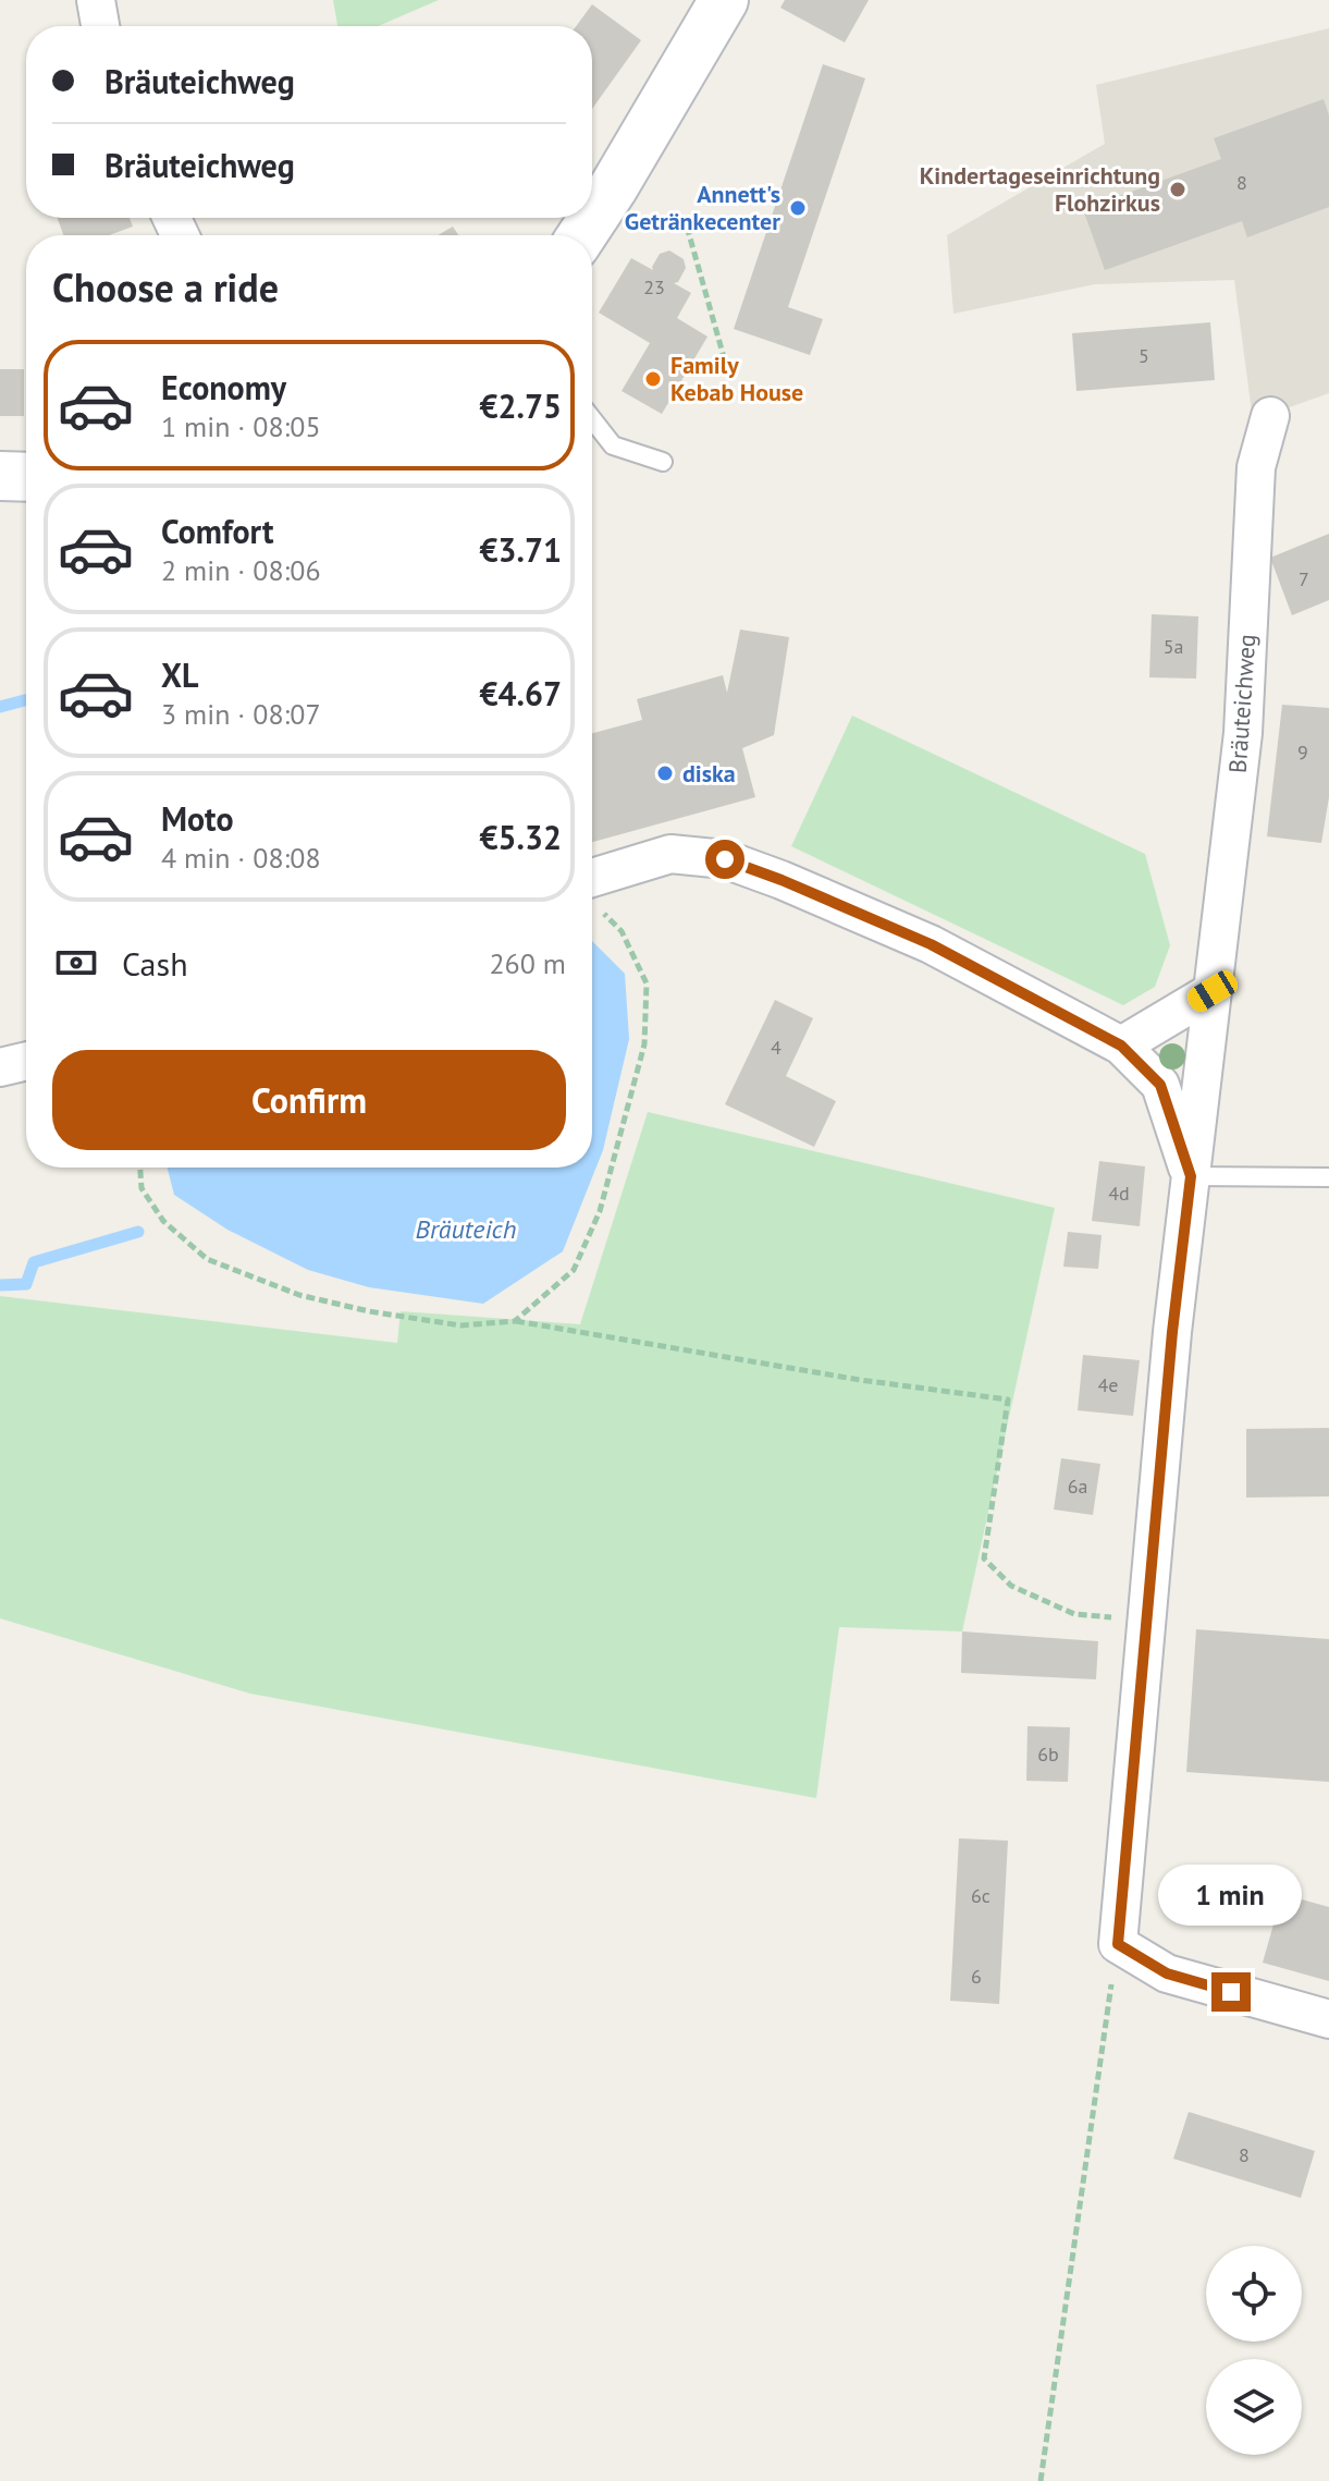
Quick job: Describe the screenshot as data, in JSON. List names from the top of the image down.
{
  "streets": {
    "street": ["Bräuteichweg"]
  },
  "water": ["Bräuteich"],
  "places": [
    "Kindertageseinrichtung Flohzirkus",
    "Annett's Getränkecenter",
    "Family Kebab House",
    "diska"
  ],
  "house_numbers": [
    "8",
    "23",
    "5",
    "7",
    "5a",
    "9",
    "4",
    "4d",
    "4e",
    "6a",
    "6b",
    "6c",
    "6",
    "8"
  ],
  "page": {
    "banner": ["Bräuteichweg", "Bräuteichweg"],
    "heading": "Choose a ride",
    "list": [
      {
        "name": "Economy",
        "note": "1 min · 08:05",
        "value": "€2.75"
      },
      {
        "name": "Comfort",
        "note": "2 min · 08:06",
        "value": "€3.71"
      },
      {
        "name": "XL",
        "note": "3 min · 08:07",
        "value": "€4.67"
      },
      {
        "name": "Moto",
        "note": "4 min · 08:08",
        "value": "€5.32"
      }
    ],
    "pay": ["Cash", "260 m"],
    "buttons": "Confirm",
    "bubble": "1 min"
  }
}
